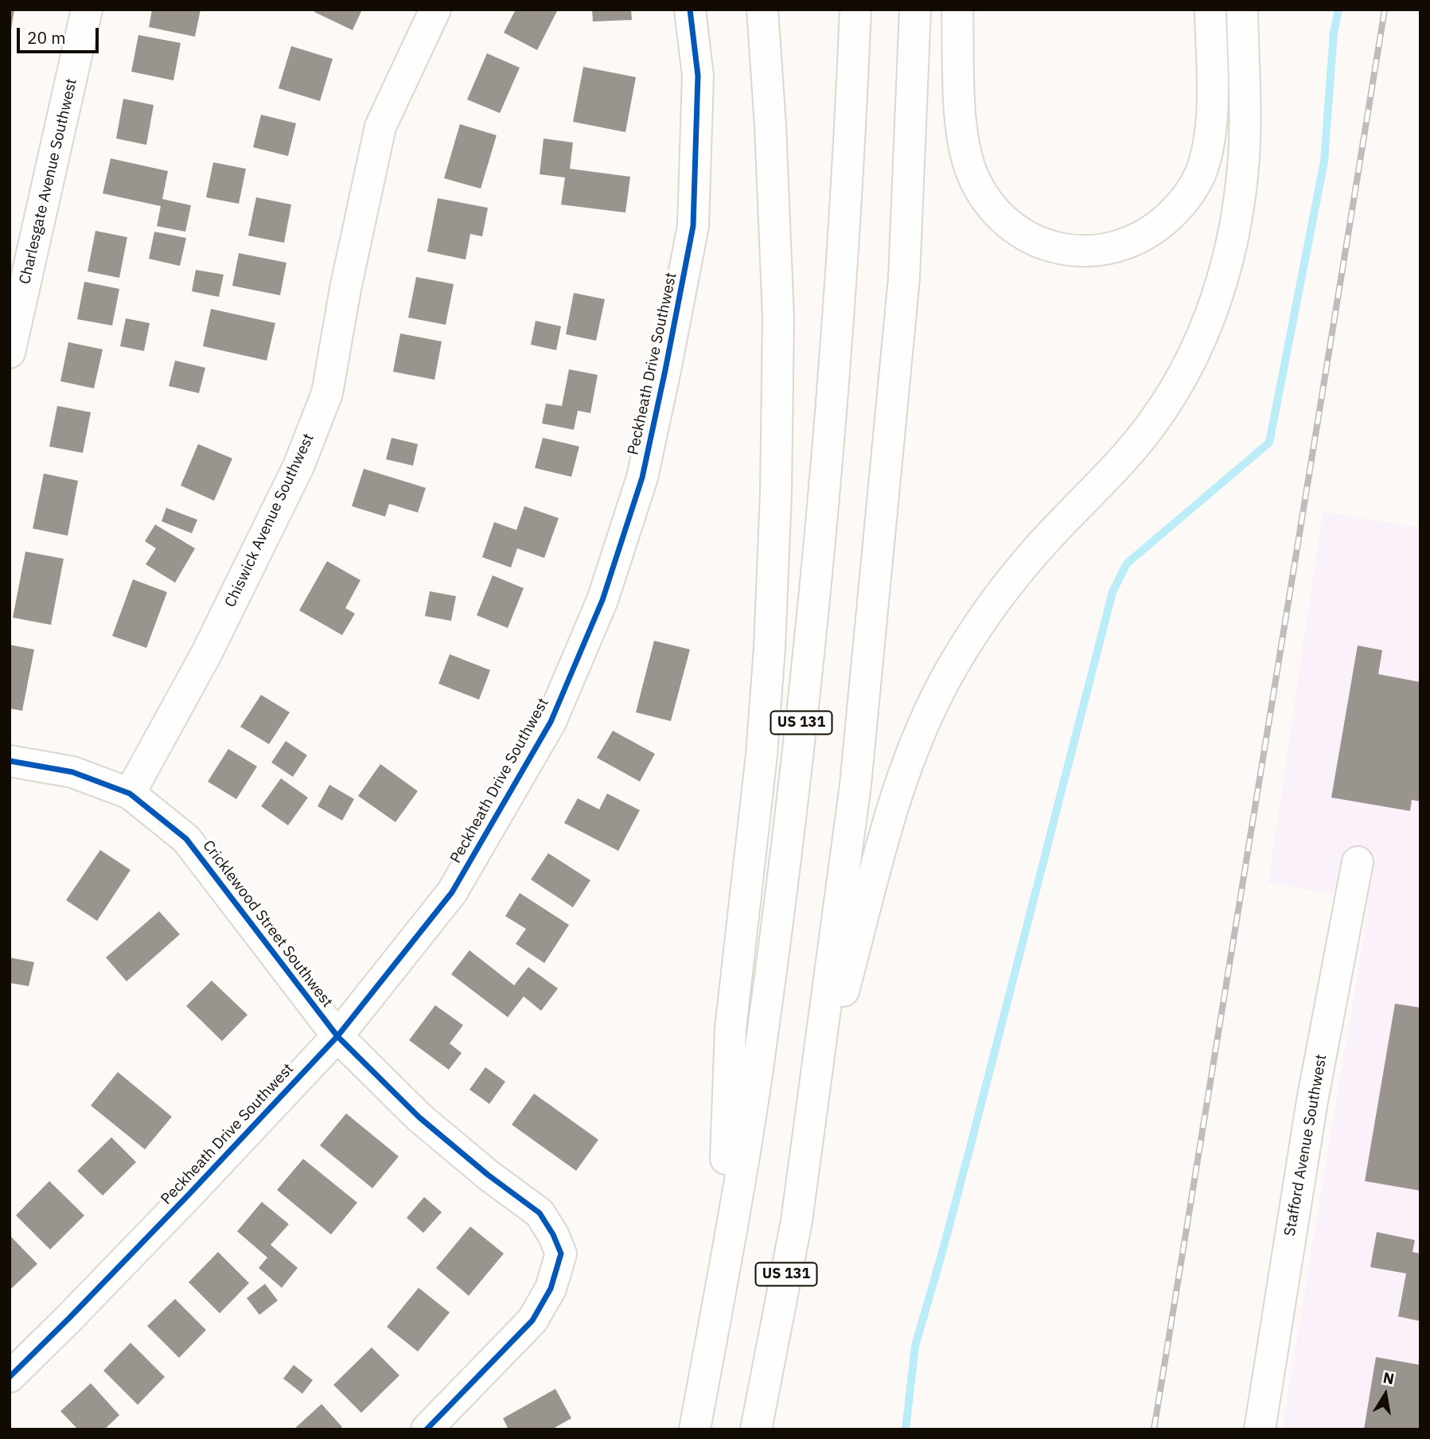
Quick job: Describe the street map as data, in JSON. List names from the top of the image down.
{
  "streets": {
    "main road": [
      "Charlesgate Avenue Southwest",
      "Peckheath Drive Southwest",
      "Chiswick Avenue Southwest",
      "US 131",
      "Cricklewood Street Southwest",
      "Stafford Avenue Southwest"
    ]
  },
  "crossings": [
    ["Peckheath Drive Southwest", "Cricklewood Street Southwest"],
    ["Chiswick Avenue Southwest", "Cricklewood Street Southwest"]
  ],
  "scale_bar": "20 m",
  "north": "top"
}
